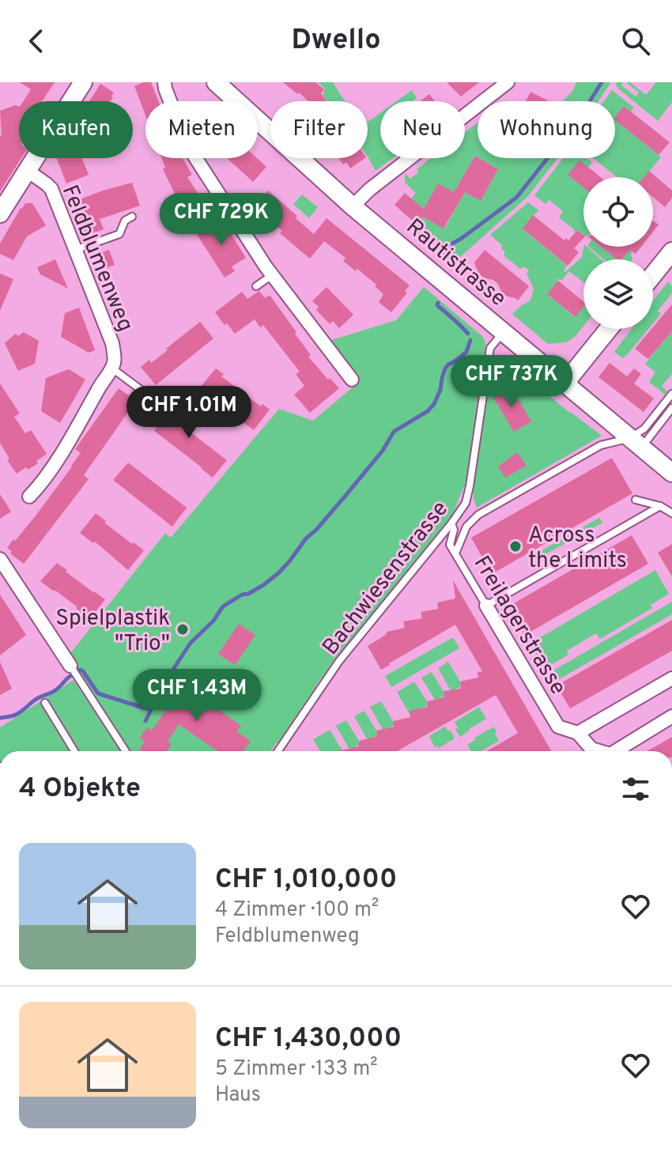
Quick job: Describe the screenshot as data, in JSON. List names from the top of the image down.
{
  "streets": {
    "street": ["Feldblumenweg", "Rautistrasse", "Freilagerstrasse"],
    "lane": ["Bachwiesenstrasse"]
  },
  "crossings": [
    ["Rautistrasse", "Bachwiesenstrasse"],
    ["Bachwiesenstrasse", "Freilagerstrasse"]
  ],
  "places": ["Across the Limits", "Spielplastik \"Trio\""],
  "page": {
    "header": "Dwello",
    "chip": [
      "Kaufen",
      "Mieten",
      "Filter",
      "Neu",
      "Wohnung"
    ],
    "price": [
      "CHF 729K",
      "CHF 737K",
      "CHF 1.01M",
      "CHF 1.43M"
    ],
    "heading": "4 Objekte",
    "list": [
      {
        "name": "CHF 1,010,000",
        "note": "4 Zimmer · 100 m² · Feldblumenweg"
      },
      {
        "name": "CHF 1,430,000",
        "note": "5 Zimmer · 133 m² · Haus"
      }
    ]
  }
}
